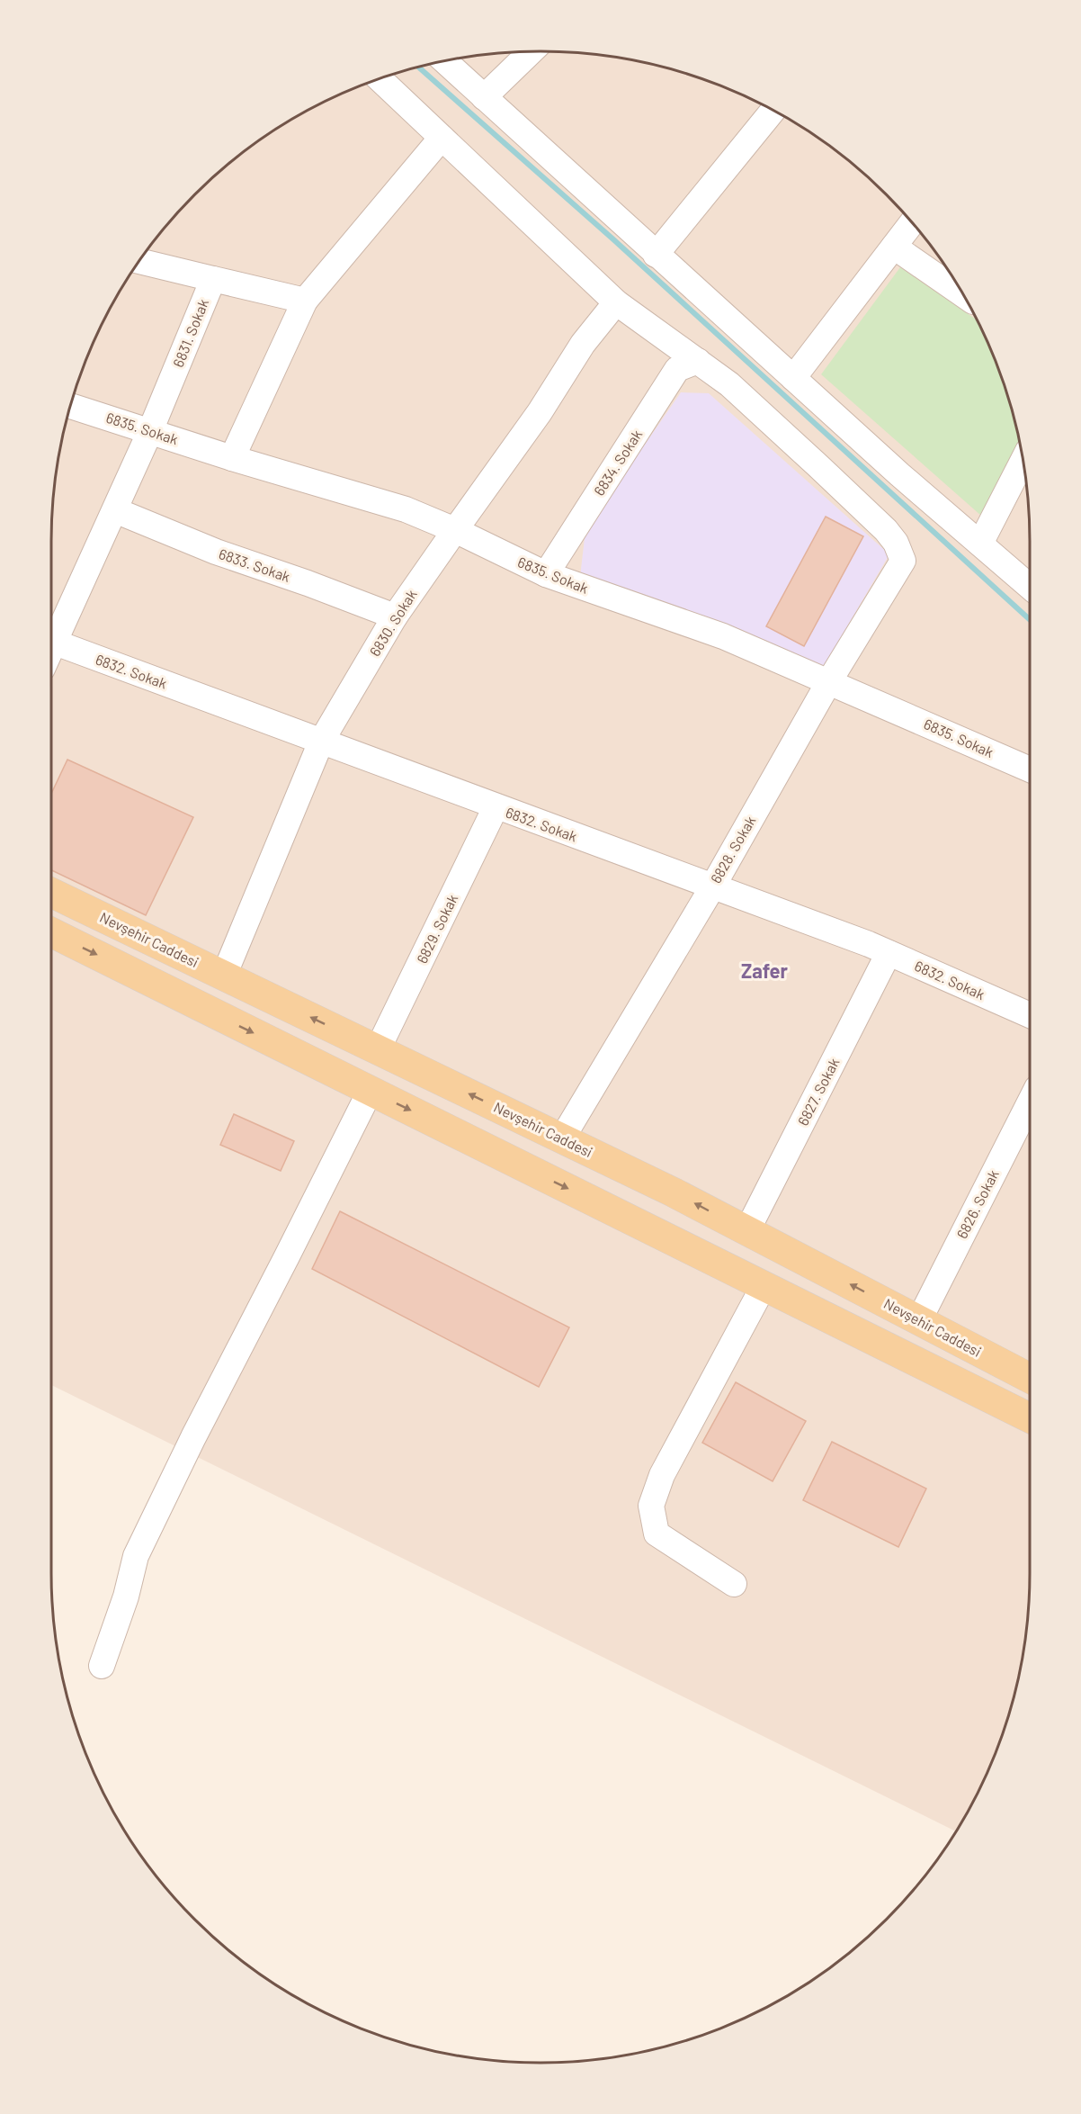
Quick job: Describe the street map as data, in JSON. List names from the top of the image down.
{
  "streets": {
    "main road": ["Nevşehir Caddesi"],
    "street": [
      "6831. Sokak",
      "6835. Sokak",
      "6834. Sokak",
      "6833. Sokak",
      "6830. Sokak",
      "6832. Sokak",
      "6828. Sokak",
      "6829. Sokak",
      "6827. Sokak",
      "6826. Sokak"
    ]
  },
  "crossings": [
    ["6831. Sokak", "6835. Sokak"],
    ["6831. Sokak", "6833. Sokak"],
    ["6835. Sokak", "6834. Sokak"],
    ["6835. Sokak", "6830. Sokak"],
    ["6835. Sokak", "6828. Sokak"],
    ["6834. Sokak", "6828. Sokak"],
    ["6833. Sokak", "6830. Sokak"],
    ["6830. Sokak", "6832. Sokak"],
    ["6830. Sokak", "Nevşehir Caddesi"],
    ["6832. Sokak", "6828. Sokak"],
    ["6832. Sokak", "6829. Sokak"],
    ["6832. Sokak", "6827. Sokak"],
    ["6828. Sokak", "Nevşehir Caddesi"],
    ["6829. Sokak", "Nevşehir Caddesi"],
    ["Nevşehir Caddesi", "6827. Sokak"],
    ["Nevşehir Caddesi", "6826. Sokak"]
  ],
  "districts": ["Zafer"]
}
